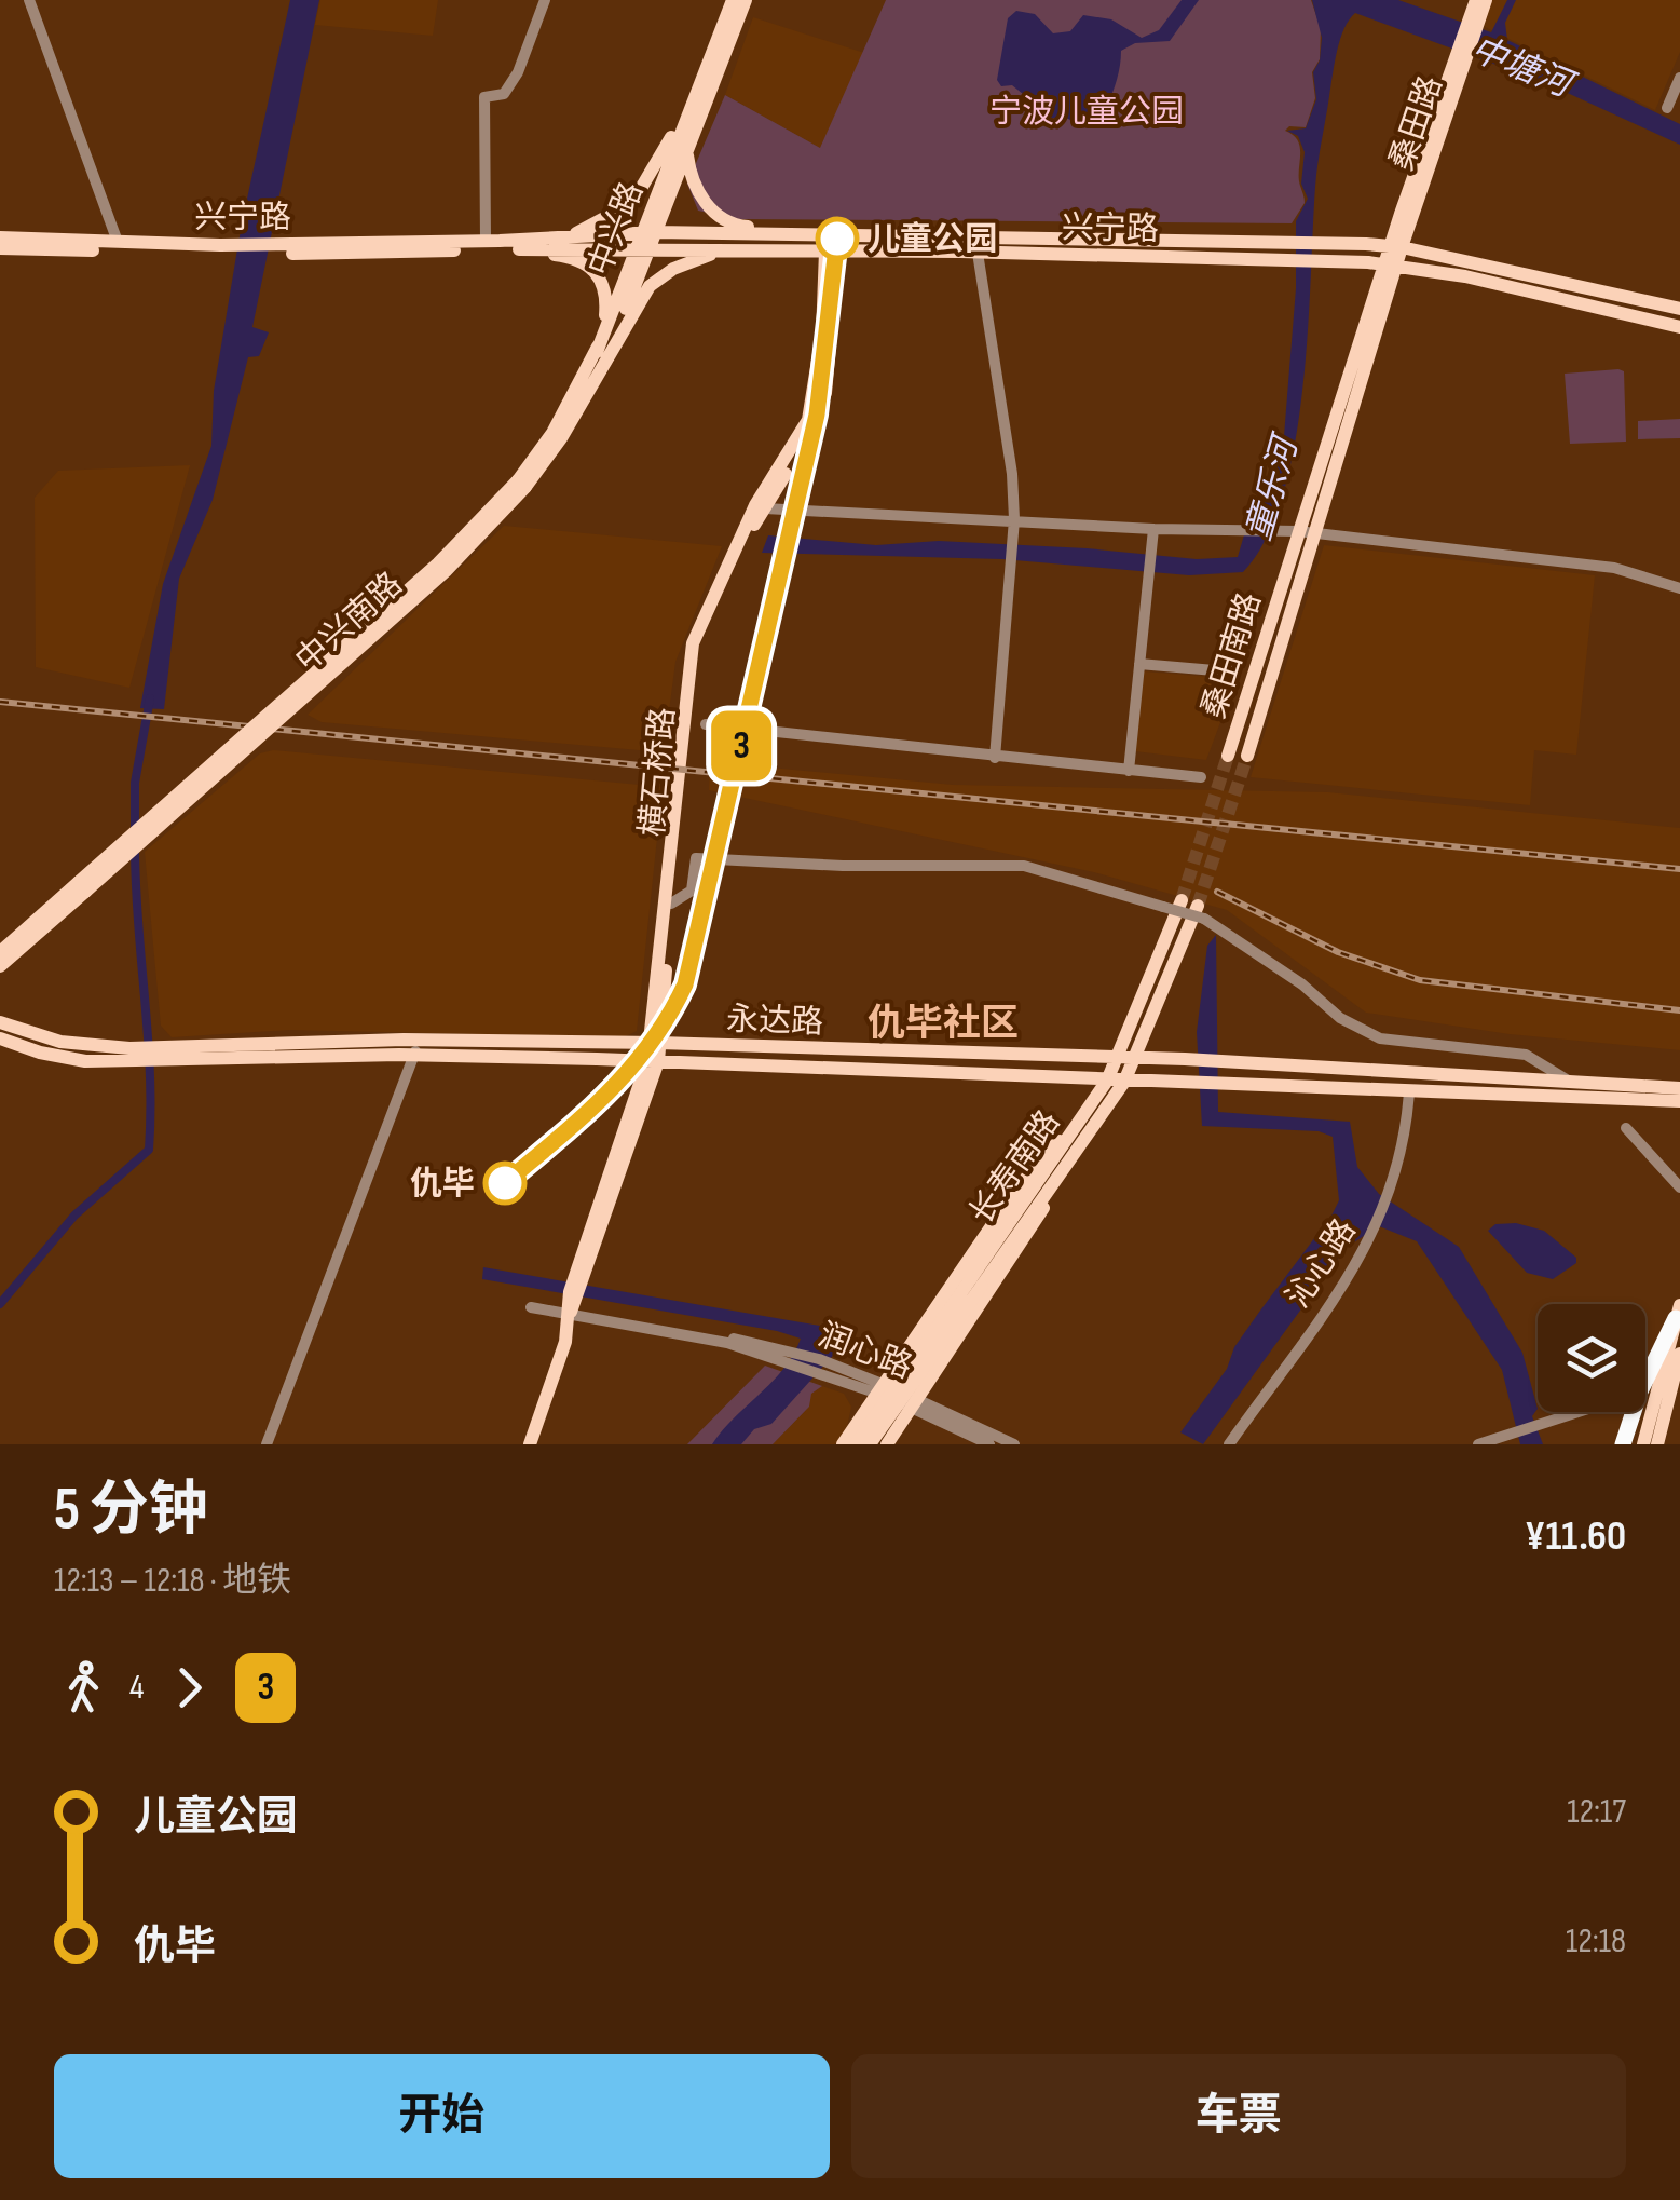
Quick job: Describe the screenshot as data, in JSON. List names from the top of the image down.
{
  "streets": {
    "main road": [
      "桑田路",
      "兴宁路",
      "中兴路",
      "中兴南路",
      "桑田南路",
      "横石桥路",
      "永达路",
      "长寿南路"
    ],
    "street": ["沁心路", "润心路"]
  },
  "crossings": [
    ["桑田路", "兴宁路"],
    ["桑田路", "桑田南路"],
    ["兴宁路", "中兴路"],
    ["兴宁路", "中兴南路"],
    ["兴宁路", "桑田南路"],
    ["兴宁路", "横石桥路"],
    ["中兴路", "中兴南路"],
    ["中兴南路", "横石桥路"],
    ["横石桥路", "永达路"],
    ["横石桥路", "润心路"],
    ["永达路", "长寿南路"],
    ["永达路", "沁心路"]
  ],
  "districts": ["仇毕社区"],
  "water": ["中塘河", "童乐河"],
  "parks": ["宁波儿童公园"],
  "places": ["儿童公园", "仇毕"],
  "lines": ["metro line 3"],
  "page": {
    "on_map": "3",
    "heading": ["5 分钟", "12:13 – 12:18 · 地铁", "¥11.60"],
    "legs": ["4", "3"],
    "list": [
      {
        "name": "儿童公园",
        "value": "12:17"
      },
      {
        "name": "仇毕",
        "value": "12:18"
      }
    ],
    "buttons": ["开始", "车票"]
  }
}
